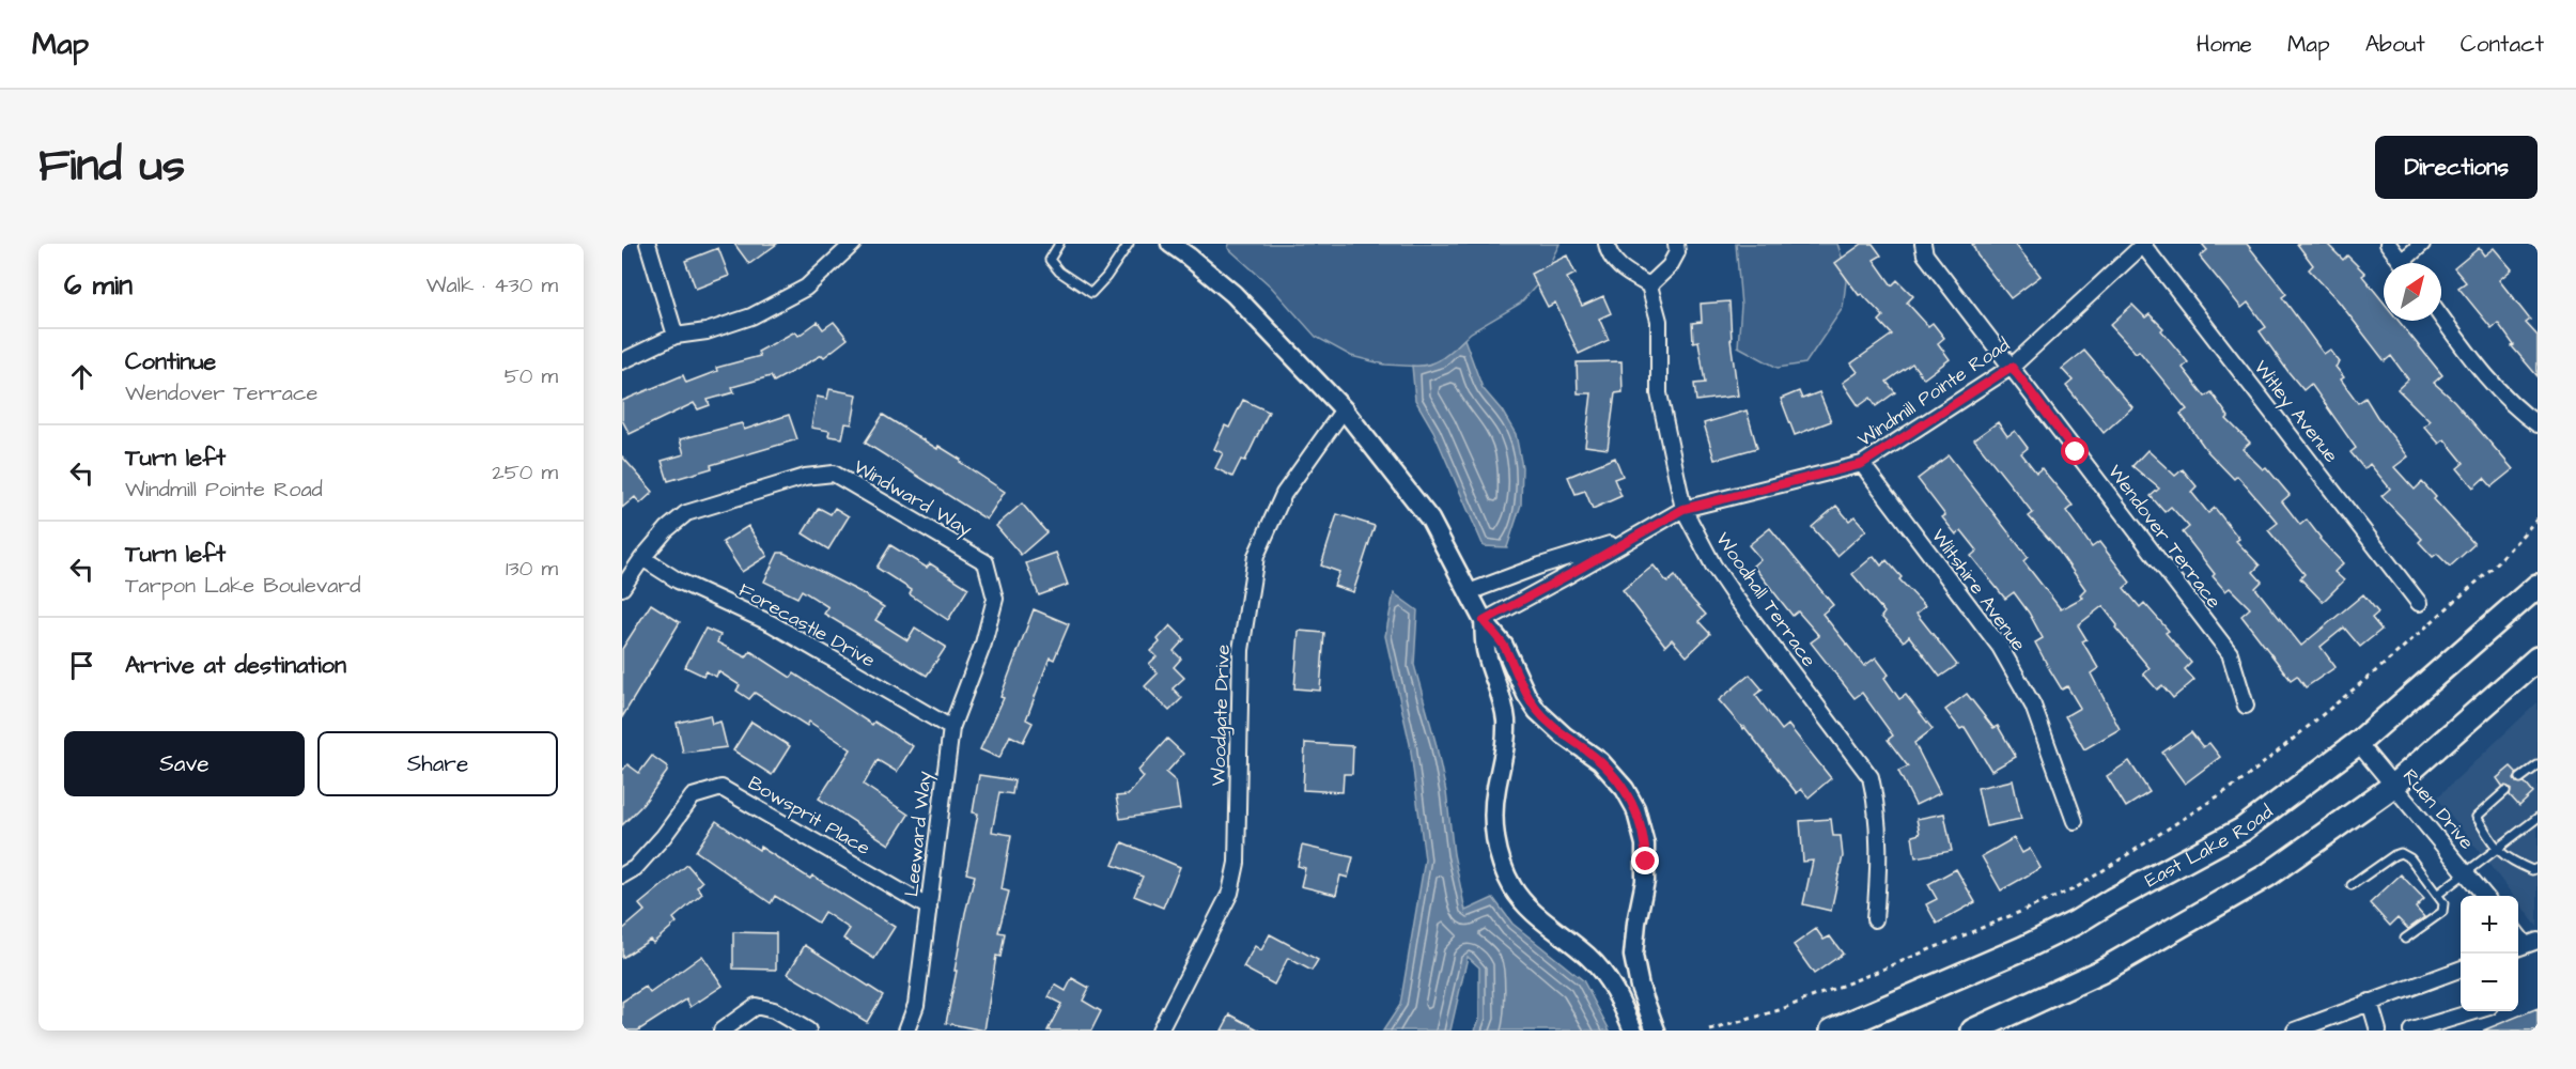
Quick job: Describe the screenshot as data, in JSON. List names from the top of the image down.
{
  "streets": {
    "main road": ["East Lake Road"],
    "street": [
      "Windmill Pointe Road",
      "Witley Avenue",
      "Windward Way",
      "Wendover Terrace",
      "Wiltshire Avenue",
      "Woodhall Terrace",
      "Forecastle Drive",
      "Woodgate Drive",
      "Ruen Drive",
      "Bowsprit Place",
      "Leeward Way"
    ]
  },
  "crossings": [
    ["Windmill Pointe Road", "Witley Avenue"],
    ["Windmill Pointe Road", "Wendover Terrace"],
    ["Windmill Pointe Road", "Wiltshire Avenue"],
    ["Windmill Pointe Road", "Woodhall Terrace"],
    ["Windward Way", "Forecastle Drive"],
    ["Windward Way", "Leeward Way"],
    ["Forecastle Drive", "Leeward Way"],
    ["Ruen Drive", "East Lake Road"],
    ["Bowsprit Place", "Leeward Way"]
  ],
  "north": "top right",
  "page": {
    "header": "Map",
    "nav": [
      "Home",
      "Map",
      "About",
      "Contact"
    ],
    "title": "Find us",
    "buttons": [
      "Directions",
      ["Save", "Share"]
    ],
    "heading": ["6 min", "Walk · 430 m"],
    "list": [
      ["Continue", "Wendover Terrace", "50 m"],
      ["Turn left", "Windmill Pointe Road", "250 m"],
      ["Turn left", "Tarpon Lake Boulevard", "130 m"],
      "Arrive at destination"
    ],
    "map_buttons": ["+", "−"]
  }
}
